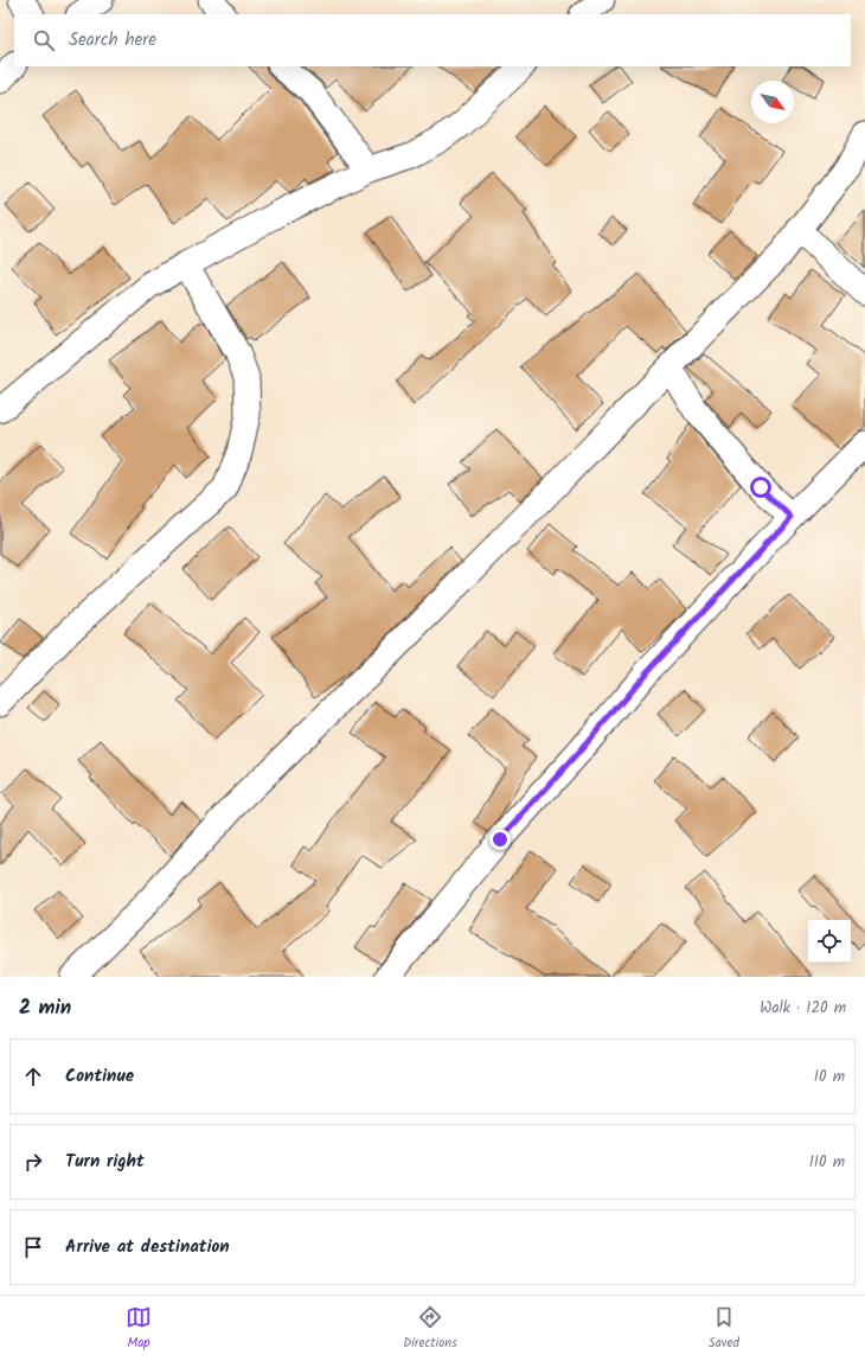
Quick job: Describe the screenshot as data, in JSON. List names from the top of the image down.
{
  "north": "bottom right",
  "page": {
    "search": "Search here",
    "heading": ["2 min", "Walk · 120 m"],
    "list": [
      ["Continue", "10 m"],
      ["Turn right", "110 m"],
      "Arrive at destination"
    ],
    "nav": ["Map", "Directions", "Saved"]
  }
}
